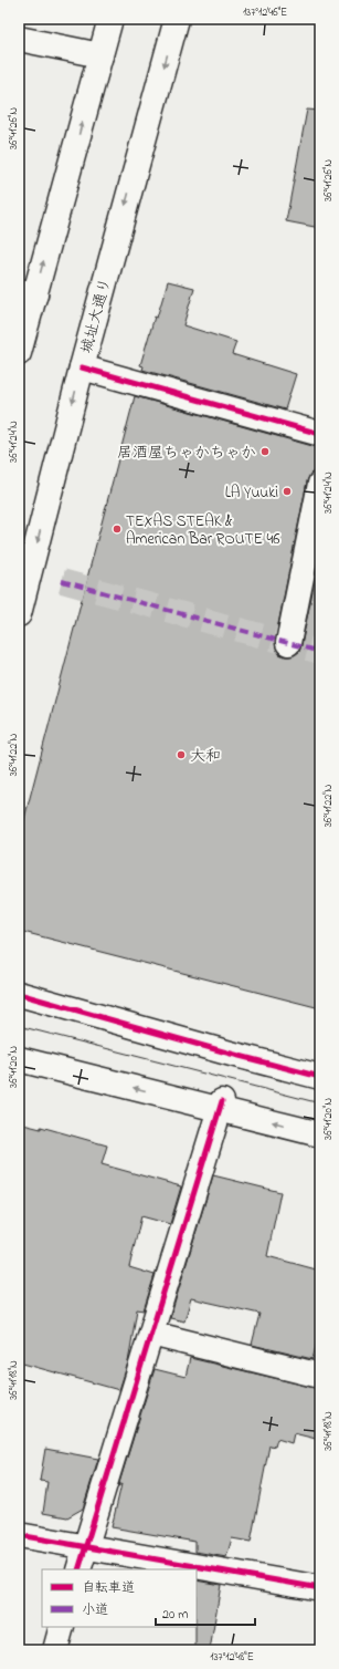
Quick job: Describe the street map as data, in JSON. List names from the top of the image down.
{
  "streets": {
    "main road": ["城址大通り"]
  },
  "places": [
    "居酒屋ちゃかちゃか",
    "LA Yuuki",
    "TEXAS STEAK & American Bar ROUTE 46",
    "大和"
  ],
  "legend": ["自転車道", "小道"],
  "scale_bar": "20 m",
  "coordinates": [
    "137°12'46\"E",
    "36°41'26\"N",
    "36°41'24\"N",
    "36°41'22\"N",
    "36°41'20\"N",
    "36°41'18\"N",
    "137°12'48\"E"
  ]
}
